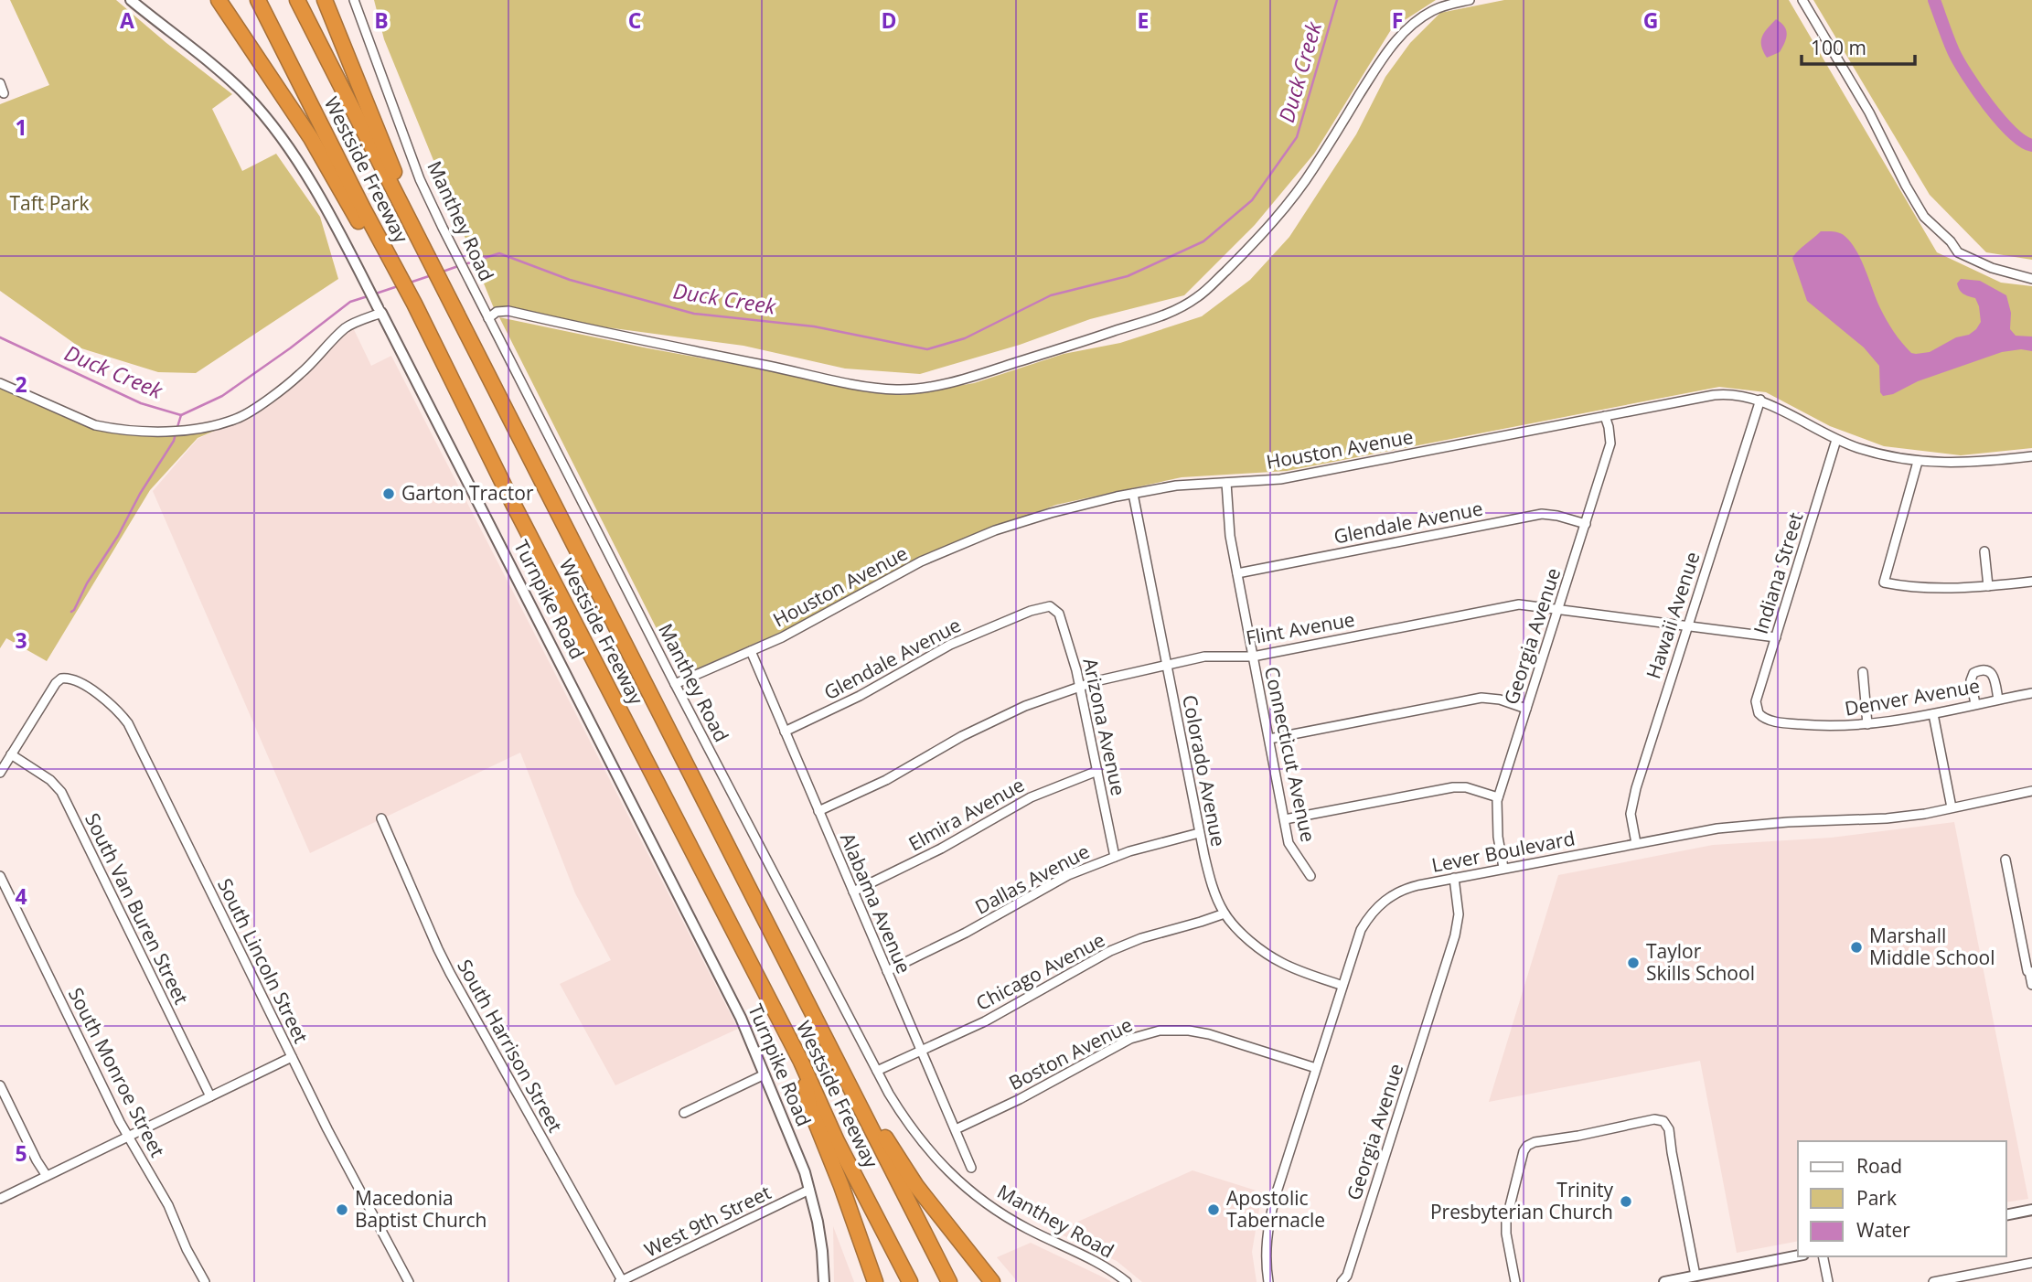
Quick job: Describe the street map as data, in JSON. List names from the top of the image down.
{
  "streets": {
    "highway": ["Westside Freeway"],
    "street": [
      "Manthey Road",
      "Houston Avenue",
      "Glendale Avenue",
      "Indiana Street",
      "Turnpike Road",
      "Hawaii Avenue",
      "Flint Avenue",
      "Georgia Avenue",
      "Denver Avenue",
      "Arizona Avenue",
      "Connecticut Avenue",
      "Colorado Avenue",
      "Elmira Avenue",
      "Lever Boulevard",
      "Dallas Avenue",
      "Alabama Avenue",
      "South Van Buren Street",
      "South Lincoln Street",
      "Chicago Avenue",
      "South Harrison Street",
      "Boston Avenue",
      "South Monroe Street",
      "West 9th Street"
    ]
  },
  "crossings": [
    ["Manthey Road", "Houston Avenue"],
    ["Manthey Road", "Chicago Avenue"],
    ["Houston Avenue", "Indiana Street"],
    ["Houston Avenue", "Hawaii Avenue"],
    ["Houston Avenue", "Georgia Avenue"],
    ["Houston Avenue", "Connecticut Avenue"],
    ["Houston Avenue", "Colorado Avenue"],
    ["Houston Avenue", "Alabama Avenue"],
    ["Glendale Avenue", "Georgia Avenue"],
    ["Glendale Avenue", "Arizona Avenue"],
    ["Glendale Avenue", "Connecticut Avenue"],
    ["Glendale Avenue", "Alabama Avenue"],
    ["Indiana Street", "Flint Avenue"],
    ["Indiana Street", "Denver Avenue"],
    ["Turnpike Road", "West 9th Street"],
    ["Hawaii Avenue", "Flint Avenue"],
    ["Hawaii Avenue", "Lever Boulevard"],
    ["Flint Avenue", "Georgia Avenue"],
    ["Flint Avenue", "Arizona Avenue"],
    ["Flint Avenue", "Connecticut Avenue"],
    ["Flint Avenue", "Colorado Avenue"],
    ["Flint Avenue", "Alabama Avenue"],
    ["Georgia Avenue", "Lever Boulevard"],
    ["Arizona Avenue", "Elmira Avenue"],
    ["Arizona Avenue", "Dallas Avenue"],
    ["Colorado Avenue", "Lever Boulevard"],
    ["Colorado Avenue", "Dallas Avenue"],
    ["Colorado Avenue", "Chicago Avenue"],
    ["Elmira Avenue", "Alabama Avenue"],
    ["Lever Boulevard", "Boston Avenue"],
    ["Dallas Avenue", "Alabama Avenue"],
    ["Alabama Avenue", "Chicago Avenue"],
    ["Alabama Avenue", "Boston Avenue"],
    ["South Van Buren Street", "South Lincoln Street"],
    ["South Harrison Street", "West 9th Street"]
  ],
  "water": ["Duck Creek"],
  "parks": ["Taft Park"],
  "places": [
    "Garton Tractor",
    "Marshall Middle School",
    "Taylor Skills School",
    "Trinity Presbyterian Church",
    "Macedonia Baptist Church",
    "Apostolic Tabernacle"
  ],
  "legend": ["Road", "Park", "Water"],
  "scale_bar": "100 m",
  "grid": {
    "columns": [
      "A",
      "B",
      "C",
      "D",
      "E",
      "F",
      "G"
    ],
    "rows": [
      "1",
      "2",
      "3",
      "4",
      "5"
    ]
  }
}
